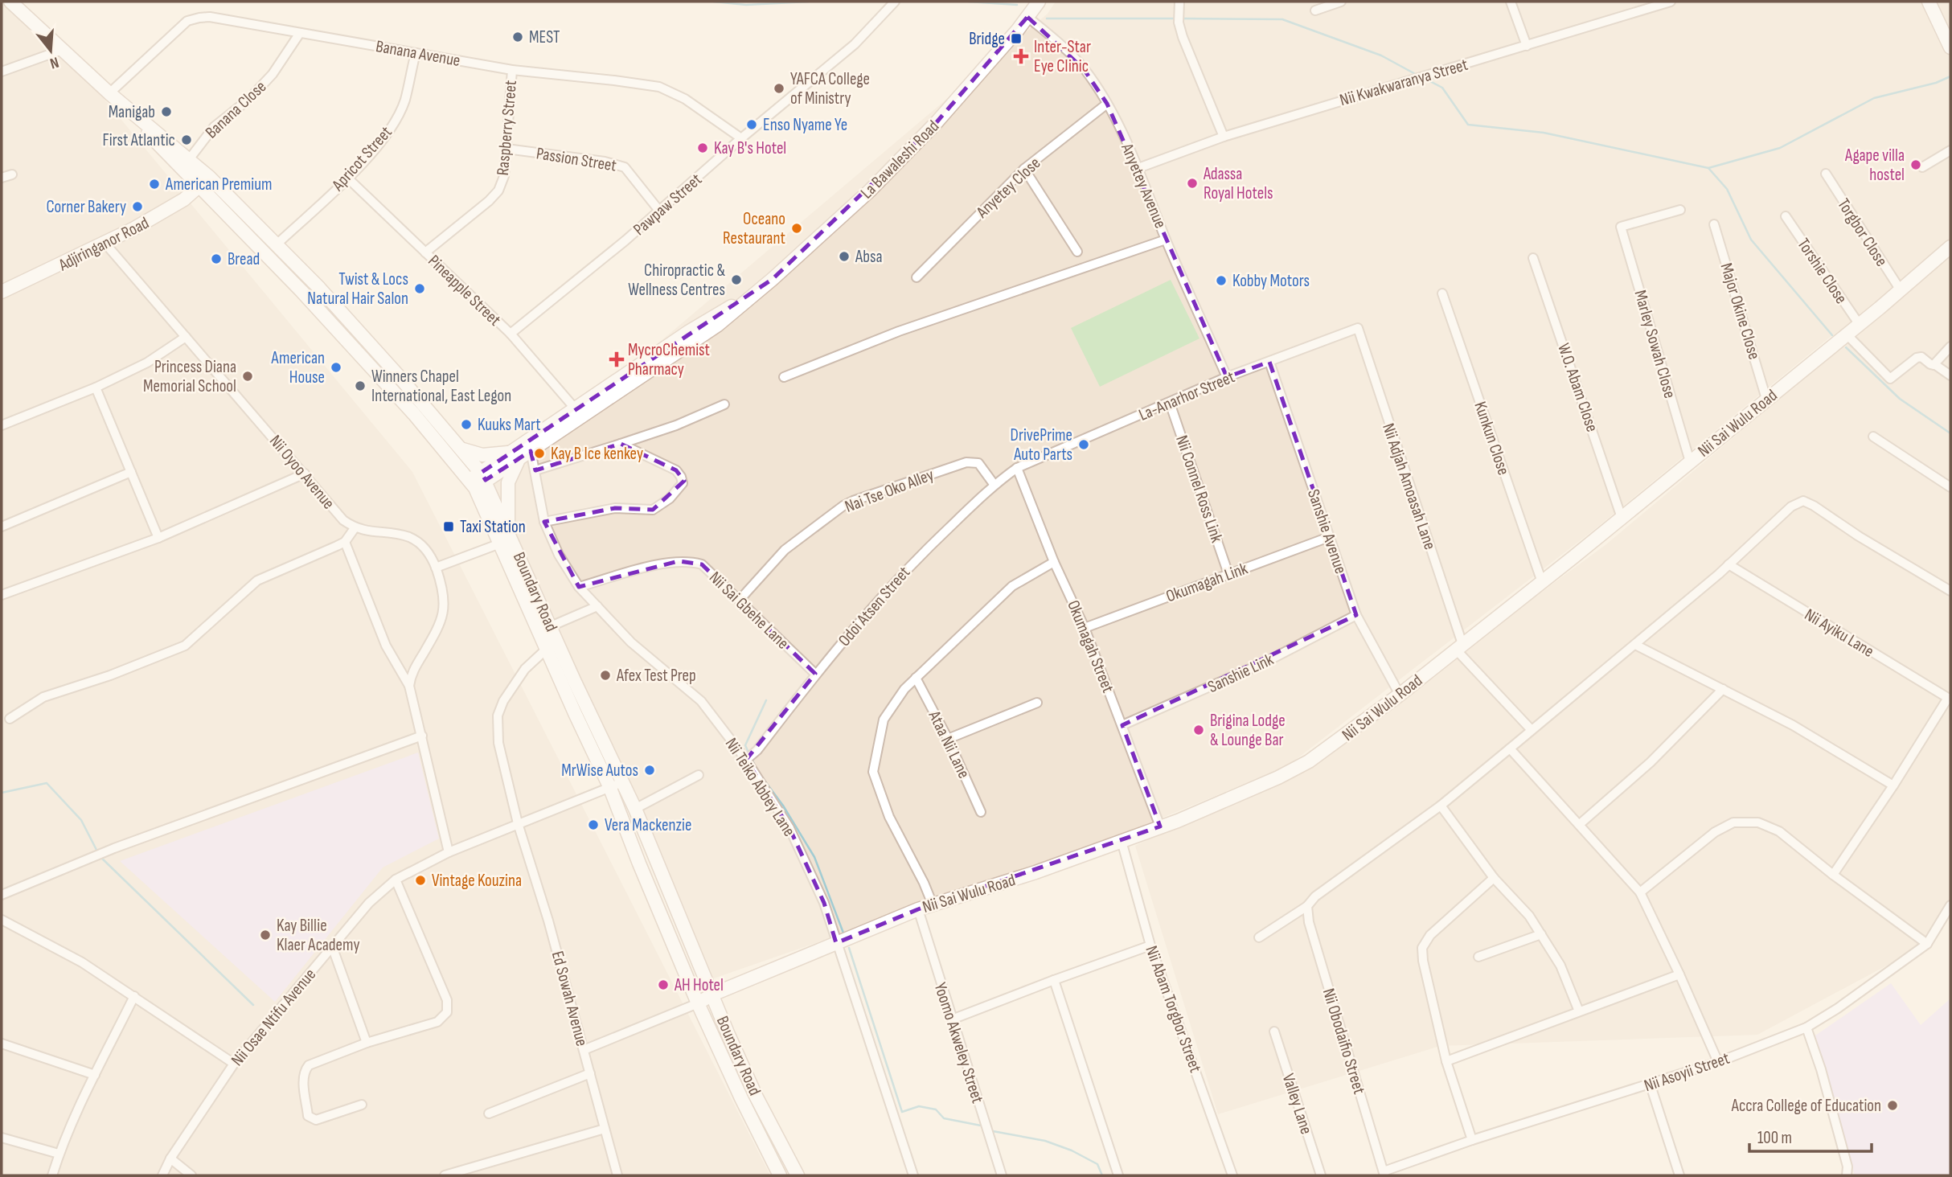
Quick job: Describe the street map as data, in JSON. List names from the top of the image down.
{
  "streets": {
    "main road": [
      "La Bawaleshi Road",
      "Adjiringanor Road",
      "Nii Sai Wulu Road",
      "Boundary Road"
    ],
    "street": [
      "Banana Avenue",
      "Nii Kwakwaranya Street",
      "Banana Close",
      "Raspberry Street",
      "Apricot Street",
      "Passion Street",
      "Anyetey Avenue",
      "Anyetey Close",
      "Pawpaw Street",
      "Torgbor Close",
      "Torshie Close",
      "Pineapple Street",
      "Major Okine Close",
      "Marley Sowah Close",
      "W.O. Abam Close",
      "La-Anarhor Street",
      "Kunkun Close",
      "Nii Oyoo Avenue",
      "Nii Adjah Amoasah Lane",
      "Nii Connel Ross Link",
      "Nai Tse Oko Alley",
      "Sanshie Avenue",
      "Okumagah Link",
      "Odoi Atsen Street",
      "Nii Sai Gbehe Lane",
      "Nii Ayiku Lane",
      "Okumagah Street",
      "Sanshie Link",
      "Ataa Nii Lane",
      "Nii Teiko Abbey Lane",
      "Ed Sowah Avenue",
      "Nii Abam Torgbor Street",
      "Nii Osae Ntifu Avenue",
      "Nii Obodaifio Street",
      "Yoomo Akweley Street",
      "Nii Asoyii Street",
      "Valley Lane"
    ]
  },
  "crossings": [
    ["Banana Avenue", "Banana Close"],
    ["Banana Avenue", "Raspberry Street"],
    ["Banana Avenue", "Apricot Street"],
    ["Banana Avenue", "Pawpaw Street"],
    ["Banana Avenue", "Boundary Road"],
    ["Nii Kwakwaranya Street", "Anyetey Avenue"],
    ["Banana Close", "Boundary Road"],
    ["Raspberry Street", "Passion Street"],
    ["Raspberry Street", "Pineapple Street"],
    ["Apricot Street", "Pineapple Street"],
    ["Apricot Street", "Boundary Road"],
    ["Passion Street", "Pawpaw Street"],
    ["La Bawaleshi Road", "Anyetey Avenue"],
    ["La Bawaleshi Road", "Pineapple Street"],
    ["La Bawaleshi Road", "Boundary Road"],
    ["La Bawaleshi Road", "Nii Teiko Abbey Lane"],
    ["Anyetey Avenue", "Anyetey Close"],
    ["Anyetey Avenue", "La-Anarhor Street"],
    ["Pawpaw Street", "Pineapple Street"],
    ["Torgbor Close", "Nii Sai Wulu Road"],
    ["Adjiringanor Road", "Nii Oyoo Avenue"],
    ["Adjiringanor Road", "Boundary Road"],
    ["Torshie Close", "Nii Sai Wulu Road"],
    ["Major Okine Close", "Nii Sai Wulu Road"],
    ["Marley Sowah Close", "Nii Sai Wulu Road"],
    ["W.O. Abam Close", "Nii Sai Wulu Road"],
    ["La-Anarhor Street", "Nii Adjah Amoasah Lane"],
    ["La-Anarhor Street", "Nii Connel Ross Link"],
    ["La-Anarhor Street", "Sanshie Avenue"],
    ["La-Anarhor Street", "Odoi Atsen Street"],
    ["La-Anarhor Street", "Okumagah Street"],
    ["Nii Sai Wulu Road", "Kunkun Close"],
    ["Nii Sai Wulu Road", "Nii Adjah Amoasah Lane"],
    ["Nii Sai Wulu Road", "Sanshie Avenue"],
    ["Nii Sai Wulu Road", "Boundary Road"],
    ["Nii Sai Wulu Road", "Okumagah Street"],
    ["Nii Sai Wulu Road", "Nii Teiko Abbey Lane"],
    ["Nii Sai Wulu Road", "Nii Abam Torgbor Street"],
    ["Nii Sai Wulu Road", "Yoomo Akweley Street"],
    ["Nii Connel Ross Link", "Okumagah Link"],
    ["Nai Tse Oko Alley", "Odoi Atsen Street"],
    ["Nai Tse Oko Alley", "Nii Sai Gbehe Lane"],
    ["Sanshie Avenue", "Okumagah Link"],
    ["Sanshie Avenue", "Sanshie Link"],
    ["Okumagah Link", "Okumagah Street"],
    ["Boundary Road", "Ed Sowah Avenue"],
    ["Boundary Road", "Nii Osae Ntifu Avenue"],
    ["Odoi Atsen Street", "Nii Sai Gbehe Lane"],
    ["Odoi Atsen Street", "Okumagah Street"],
    ["Odoi Atsen Street", "Nii Teiko Abbey Lane"],
    ["Nii Sai Gbehe Lane", "Nii Teiko Abbey Lane"],
    ["Okumagah Street", "Sanshie Link"],
    ["Ed Sowah Avenue", "Nii Osae Ntifu Avenue"],
    ["Nii Obodaifio Street", "Nii Asoyii Street"]
  ],
  "places": {
    "other": [
      "MEST",
      "YAFCA College of Ministry",
      "Manigab",
      "Enso Nyame Ye",
      "First Atlantic",
      "Kay B's Hotel",
      "Agape villa hostel",
      "Adassa Royal Hotels",
      "American Premium",
      "Corner Bakery",
      "Oceano Restaurant",
      "Absa",
      "Bread",
      "Chiropractic & Wellness Centres",
      "Kobby Motors",
      "Twist & Locs Natural Hair Salon",
      "American House",
      "Princess Diana Memorial School",
      "Winners Chapel International, East Legon",
      "Kuuks Mart",
      "DrivePrime Auto Parts",
      "Kay B Ice kenkey",
      "Afex Test Prep",
      "Brigina Lodge & Lounge Bar",
      "MrWise Autos",
      "Vera Mackenzie",
      "Vintage Kouzina",
      "Kay Billie Klaer Academy",
      "AH Hotel",
      "Accra College of Education"
    ],
    "transit": ["Bridge", "Taxi Station"],
    "health": ["Inter-Star Eye Clinic", "MycroChemist Pharmacy"]
  },
  "scale_bar": "100 m",
  "north": "bottom"
}
